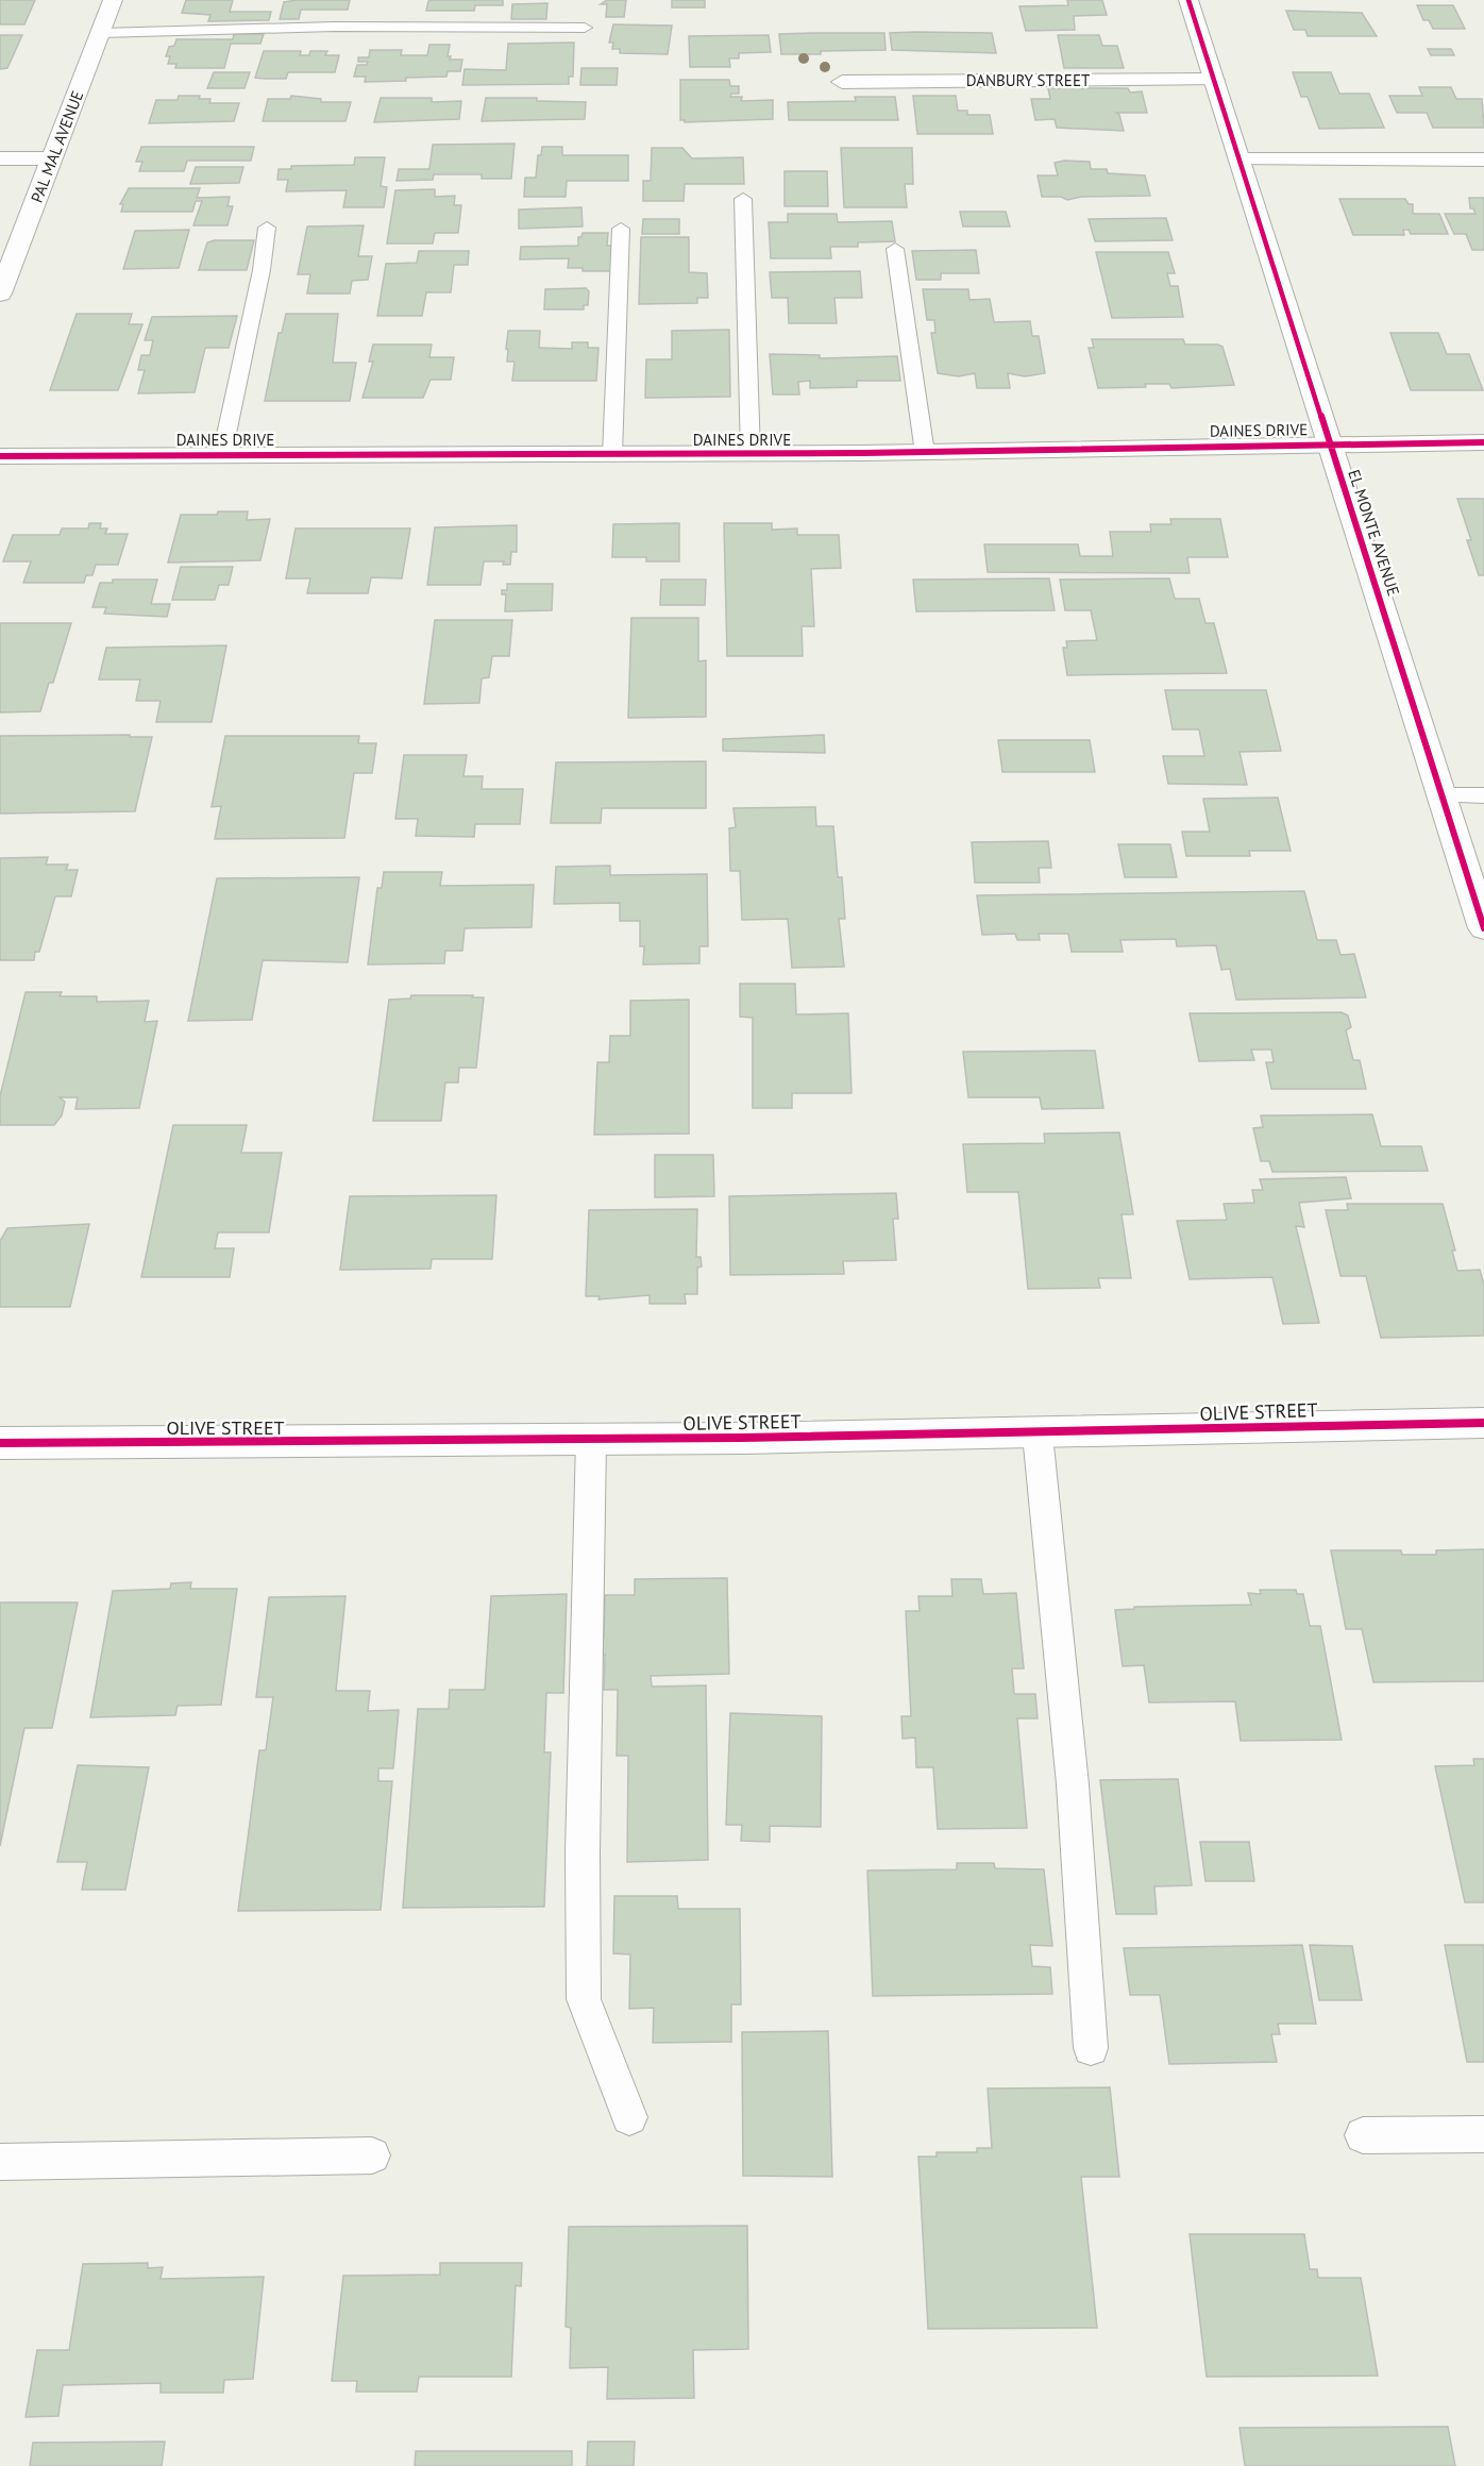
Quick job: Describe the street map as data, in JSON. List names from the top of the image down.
{
  "streets": {
    "street": [
      "DANBURY STREET",
      "PAL MAL AVENUE",
      "DAINES DRIVE",
      "EL MONTE AVENUE",
      "OLIVE STREET"
    ]
  },
  "crossings": [
    ["DANBURY STREET", "EL MONTE AVENUE"],
    ["DAINES DRIVE", "EL MONTE AVENUE"]
  ]
}
